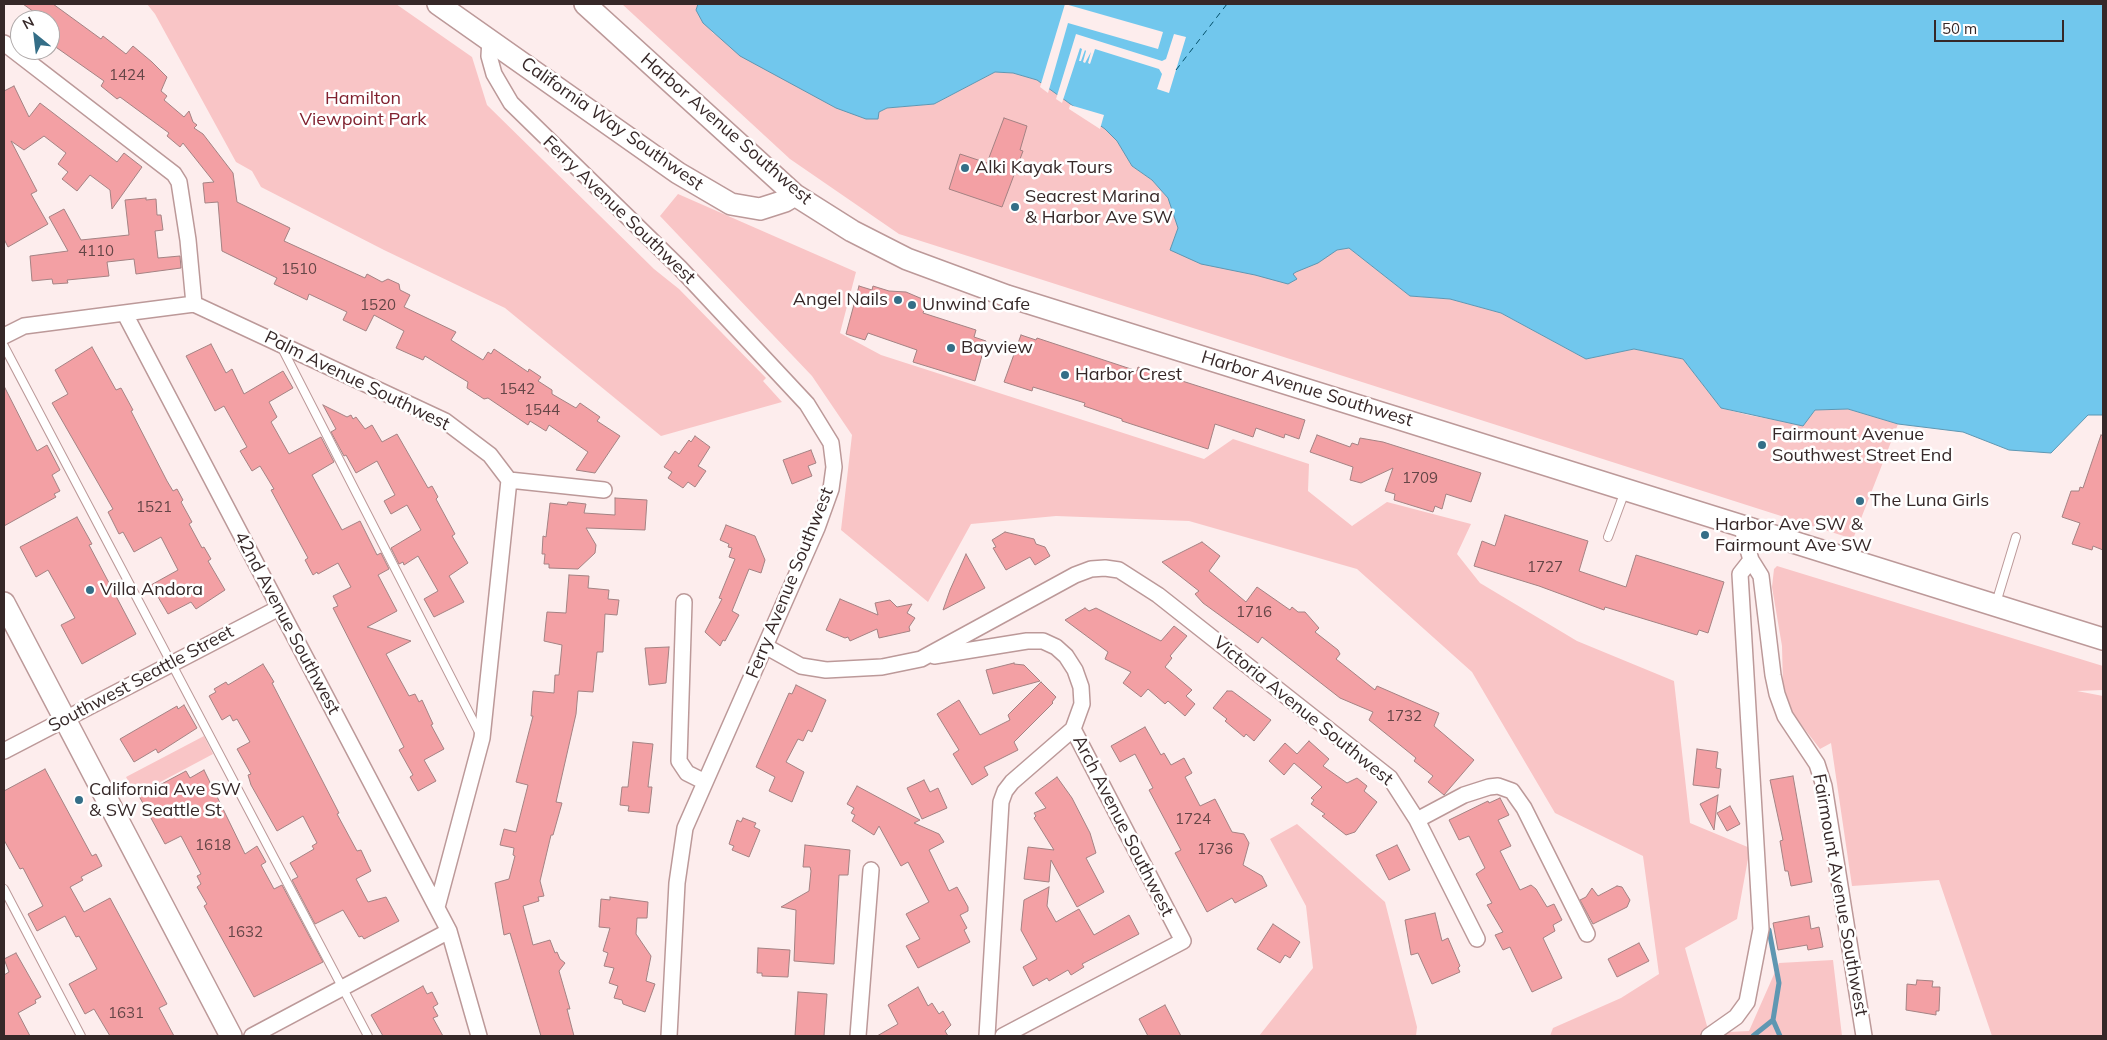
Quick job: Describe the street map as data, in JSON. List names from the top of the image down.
{
  "streets": {
    "main road": ["California Way Southwest", "Harbor Avenue Southwest"],
    "street": [
      "Ferry Avenue Southwest",
      "Palm Avenue Southwest",
      "42nd Avenue Southwest",
      "Southwest Seattle Street",
      "Victoria Avenue Southwest",
      "Arch Avenue Southwest",
      "Fairmount Avenue Southwest"
    ]
  },
  "crossings": [
    ["California Way Southwest", "Harbor Avenue Southwest"],
    ["California Way Southwest", "Ferry Avenue Southwest"],
    ["Harbor Avenue Southwest", "Fairmount Avenue Southwest"],
    ["42nd Avenue Southwest", "Southwest Seattle Street"],
    ["Victoria Avenue Southwest", "Arch Avenue Southwest"]
  ],
  "parks": ["Hamilton Viewpoint Park"],
  "places": [
    "Alki Kayak Tours",
    "Seacrest Marina & Harbor Ave SW",
    "Angel Nails",
    "Unwind Cafe",
    "Bayview",
    "Harbor Crest",
    "Fairmount Avenue Southwest Street End",
    "The Luna Girls",
    "Harbor Ave SW & Fairmount Ave SW",
    "Villa Andora",
    "California Ave SW & SW Seattle St"
  ],
  "house_numbers": [
    "1424",
    "4110",
    "1510",
    "1520",
    "1542",
    "1544",
    "1709",
    "1521",
    "1727",
    "1716",
    "1732",
    "1724",
    "1618",
    "1736",
    "1632",
    "1631"
  ],
  "scale_bar": "50 m",
  "north": "top left"
}
